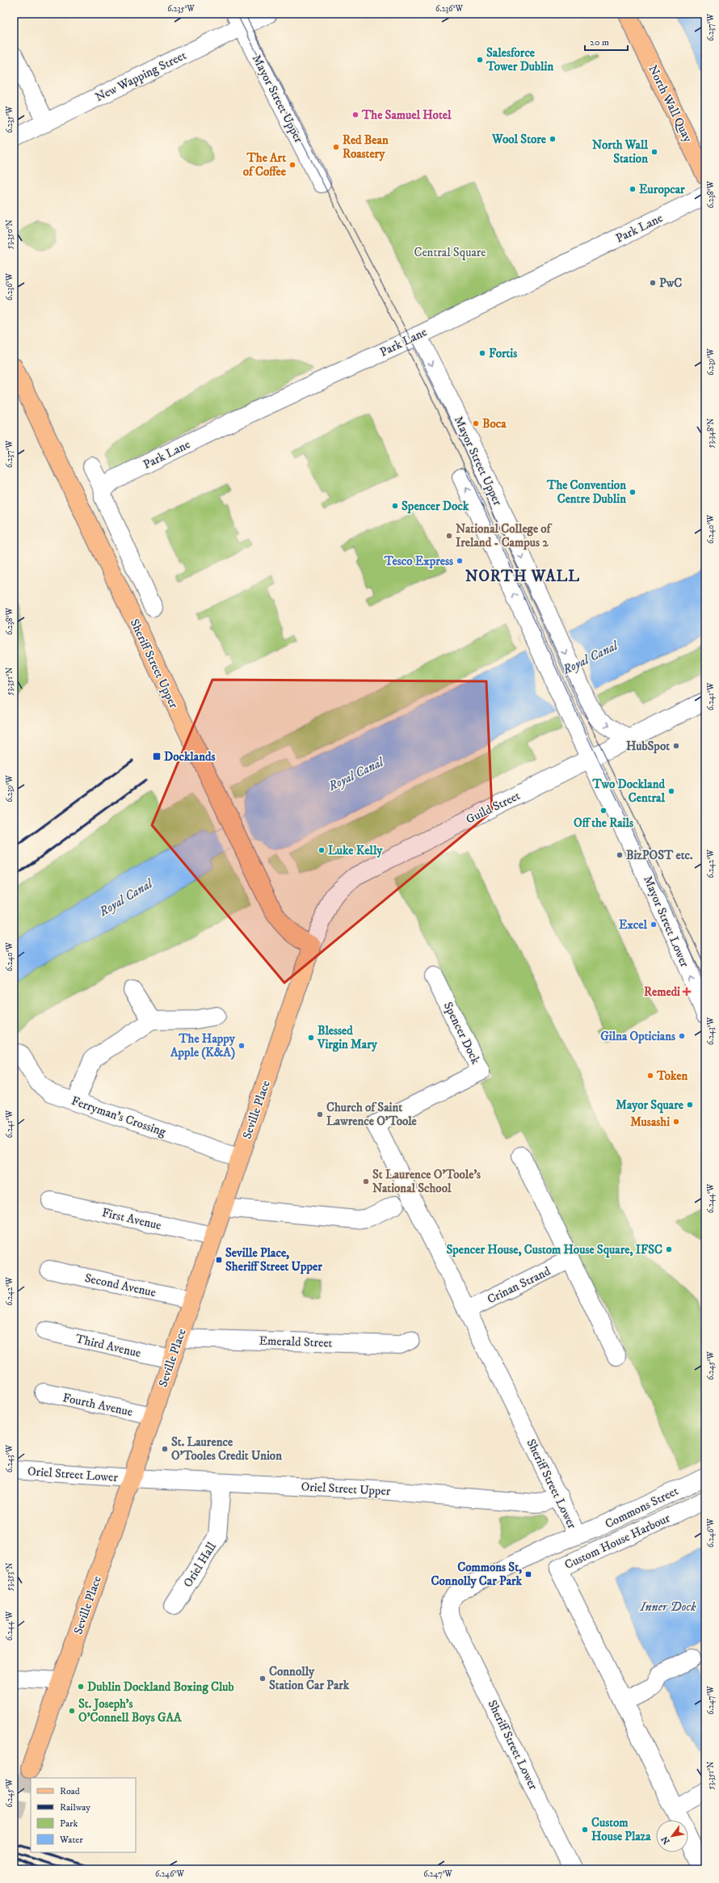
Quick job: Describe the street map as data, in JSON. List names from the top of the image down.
{
  "streets": {
    "main road": ["North Wall Quay", "Sheriff Street Upper", "Seville Place"],
    "street": [
      "New Wapping Street",
      "Mayor Street Upper",
      "Park Lane",
      "Guild Street",
      "Mayor Street Lower",
      "Spencer Dock",
      "Ferryman's Crossing",
      "First Avenue",
      "Second Avenue",
      "Crinan Strand",
      "Emerald Street",
      "Third Avenue",
      "Fourth Avenue",
      "Oriel Street Lower",
      "Sheriff Street Lower",
      "Oriel Street Upper",
      "Commons Street",
      "Custom House Harbour",
      "Oriel Hall"
    ]
  },
  "crossings": [
    ["New Wapping Street", "Mayor Street Upper"],
    ["Mayor Street Upper", "Park Lane"],
    ["Mayor Street Upper", "Guild Street"],
    ["Mayor Street Upper", "Mayor Street Lower"],
    ["Sheriff Street Upper", "Guild Street"],
    ["Sheriff Street Upper", "Seville Place"],
    ["Guild Street", "Mayor Street Lower"],
    ["Guild Street", "Seville Place"],
    ["Spencer Dock", "Sheriff Street Lower"],
    ["Seville Place", "Ferryman's Crossing"],
    ["Seville Place", "First Avenue"],
    ["Seville Place", "Second Avenue"],
    ["Seville Place", "Emerald Street"],
    ["Seville Place", "Third Avenue"],
    ["Seville Place", "Fourth Avenue"],
    ["Seville Place", "Oriel Street Lower"],
    ["Seville Place", "Oriel Street Upper"],
    ["Crinan Strand", "Sheriff Street Lower"],
    ["Oriel Street Lower", "Oriel Street Upper"],
    ["Sheriff Street Lower", "Oriel Street Upper"],
    ["Sheriff Street Lower", "Commons Street"],
    ["Oriel Street Upper", "Oriel Hall"]
  ],
  "one_way": ["Mayor Street Lower"],
  "districts": ["NORTH WALL"],
  "water": ["Royal Canal", "Inner Dock"],
  "parks": ["Central Square"],
  "places": {
    "other": [
      "Salesforce Tower Dublin",
      "The Samuel Hotel",
      "Wool Store",
      "Red Bean Roastery",
      "North Wall Station",
      "The Art of Coffee",
      "Europcar",
      "PwC",
      "Fortis",
      "Boca",
      "The Convention Centre Dublin",
      "Spencer Dock",
      "National College of Ireland - Campus 2",
      "Tesco Express",
      "HubSpot",
      "Two Dockland Central",
      "Off the Rails",
      "Luke Kelly",
      "BizPOST etc.",
      "Excel",
      "Gilna Opticians",
      "Blessed Virgin Mary",
      "The Happy Apple (K&A)",
      "Token",
      "Mayor Square",
      "Church of Saint Lawrence O'Toole",
      "Musashi",
      "St Laurence O'Toole's National School",
      "Spencer House, Custom House Square, IFSC",
      "St. Laurence O'Tooles Credit Union",
      "Connolly Station Car Park",
      "Dublin Dockland Boxing Club",
      "St. Joseph's O'Connell Boys GAA",
      "Custom House Plaza"
    ],
    "transit": ["Docklands", "Seville Place, Sheriff Street Upper", "Commons St, Connolly Car Park"],
    "health": ["Remedi"]
  },
  "legend": [
    "Road",
    "Railway",
    "Park",
    "Water"
  ],
  "scale_bar": "20 m",
  "north": "bottom left",
  "coordinates": [
    "6.235°W",
    "6.236°W",
    "6.237°W",
    "6.238°W",
    "53.350°N",
    "6.239°W",
    "53.348°N",
    "6.240°W",
    "53.351°N",
    "6.241°W",
    "6.242°W",
    "6.243°W",
    "6.244°W",
    "6.245°W",
    "6.246°W",
    "53.353°N",
    "6.247°W"
  ]
}
